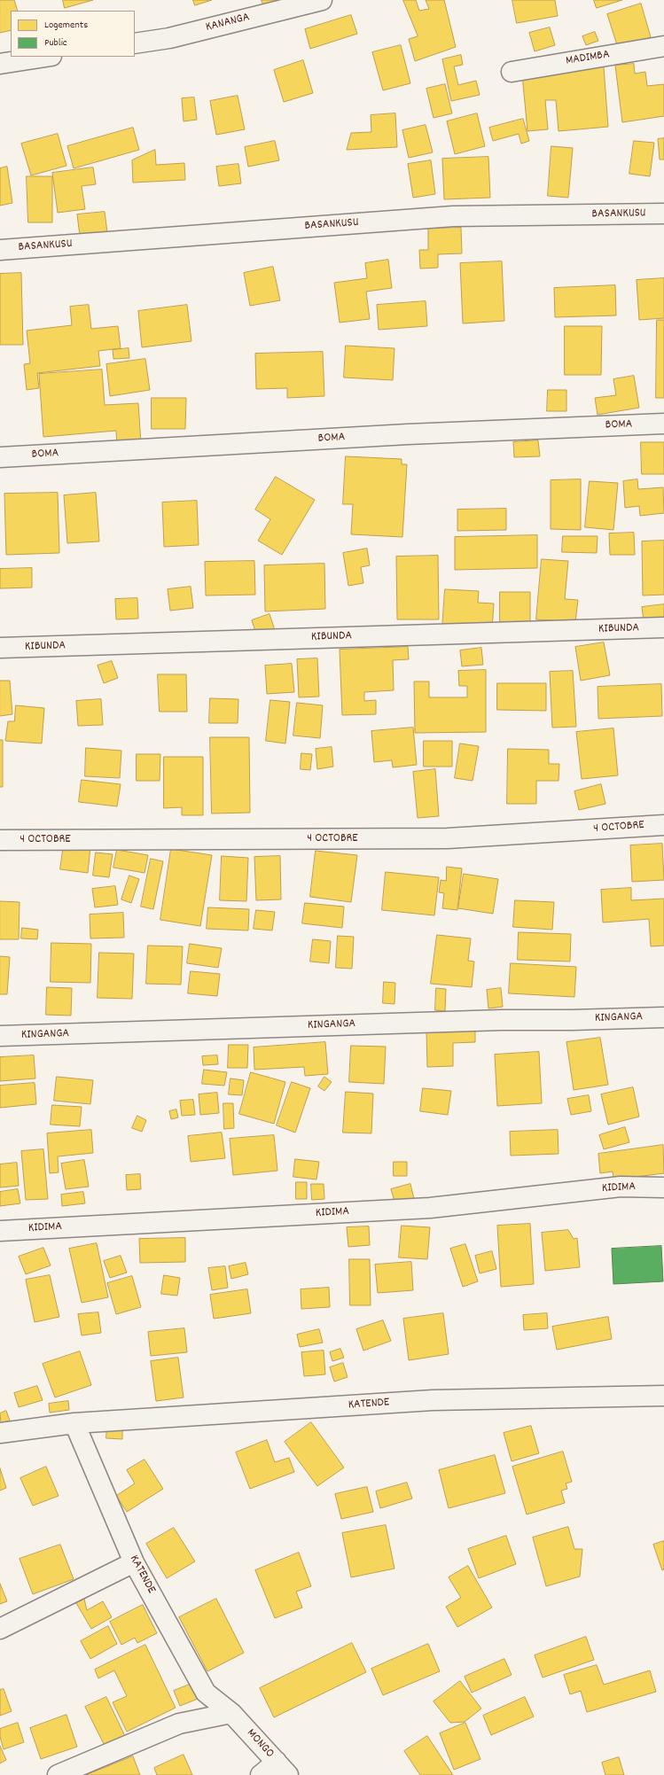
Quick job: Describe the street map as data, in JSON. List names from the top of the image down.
{
  "streets": {
    "street": [
      "KANANGA",
      "MADIMBA",
      "BASANKUSU",
      "BOMA",
      "KIBUNDA",
      "4 OCTOBRE",
      "KINGANGA",
      "KIDIMA",
      "KATENDE",
      "MONGO"
    ]
  },
  "crossings": [
    ["KATENDE", "MONGO"]
  ],
  "legend": ["Logements", "Public"]
}
